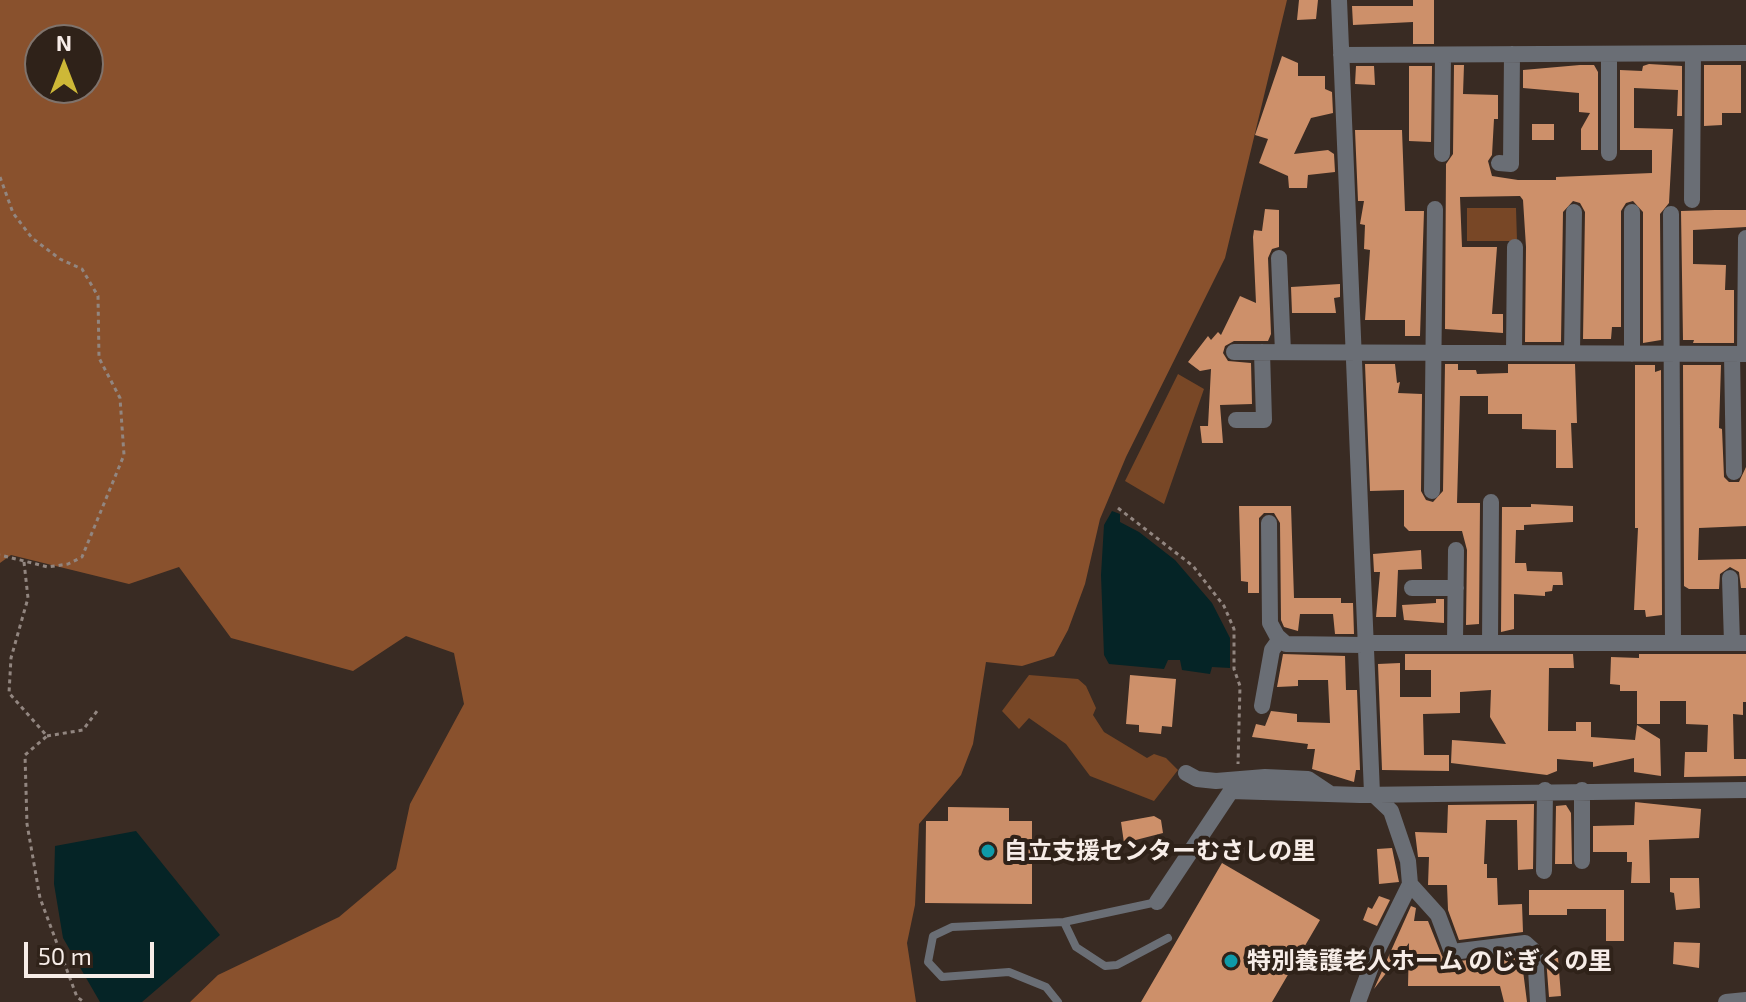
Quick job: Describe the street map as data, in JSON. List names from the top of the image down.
{
  "places": ["自立支援センターむさしの里", "特別養護老人ホーム のじぎくの里"],
  "scale_bar": "50 m",
  "north": "top"
}
